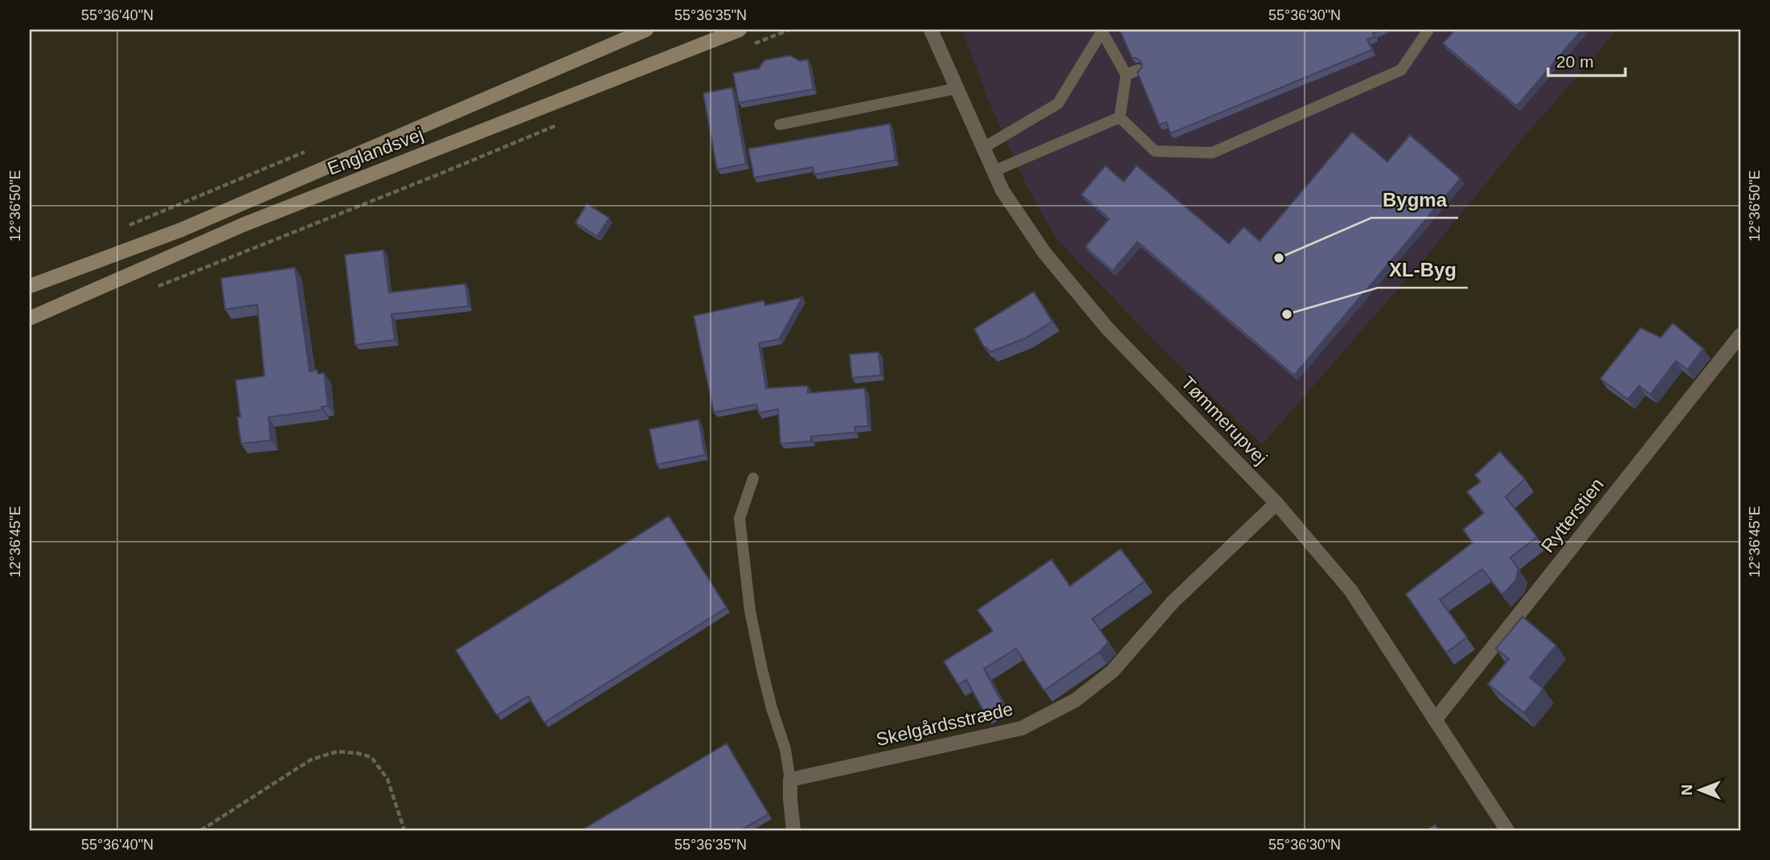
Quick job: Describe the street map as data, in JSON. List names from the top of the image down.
{
  "streets": {
    "main road": ["Englandsvej"],
    "street": ["Tømmerupvej", "Rytterstien", "Skelgårdsstræde"]
  },
  "crossings": [
    ["Tømmerupvej", "Rytterstien"],
    ["Tømmerupvej", "Skelgårdsstræde"]
  ],
  "places": ["Bygma", "XL-Byg"],
  "scale_bar": "20 m",
  "north": "left",
  "coordinates": [
    "55°36'40\"N",
    "55°36'35\"N",
    "55°36'30\"N",
    "12°36'50\"E",
    "12°36'45\"E"
  ]
}
